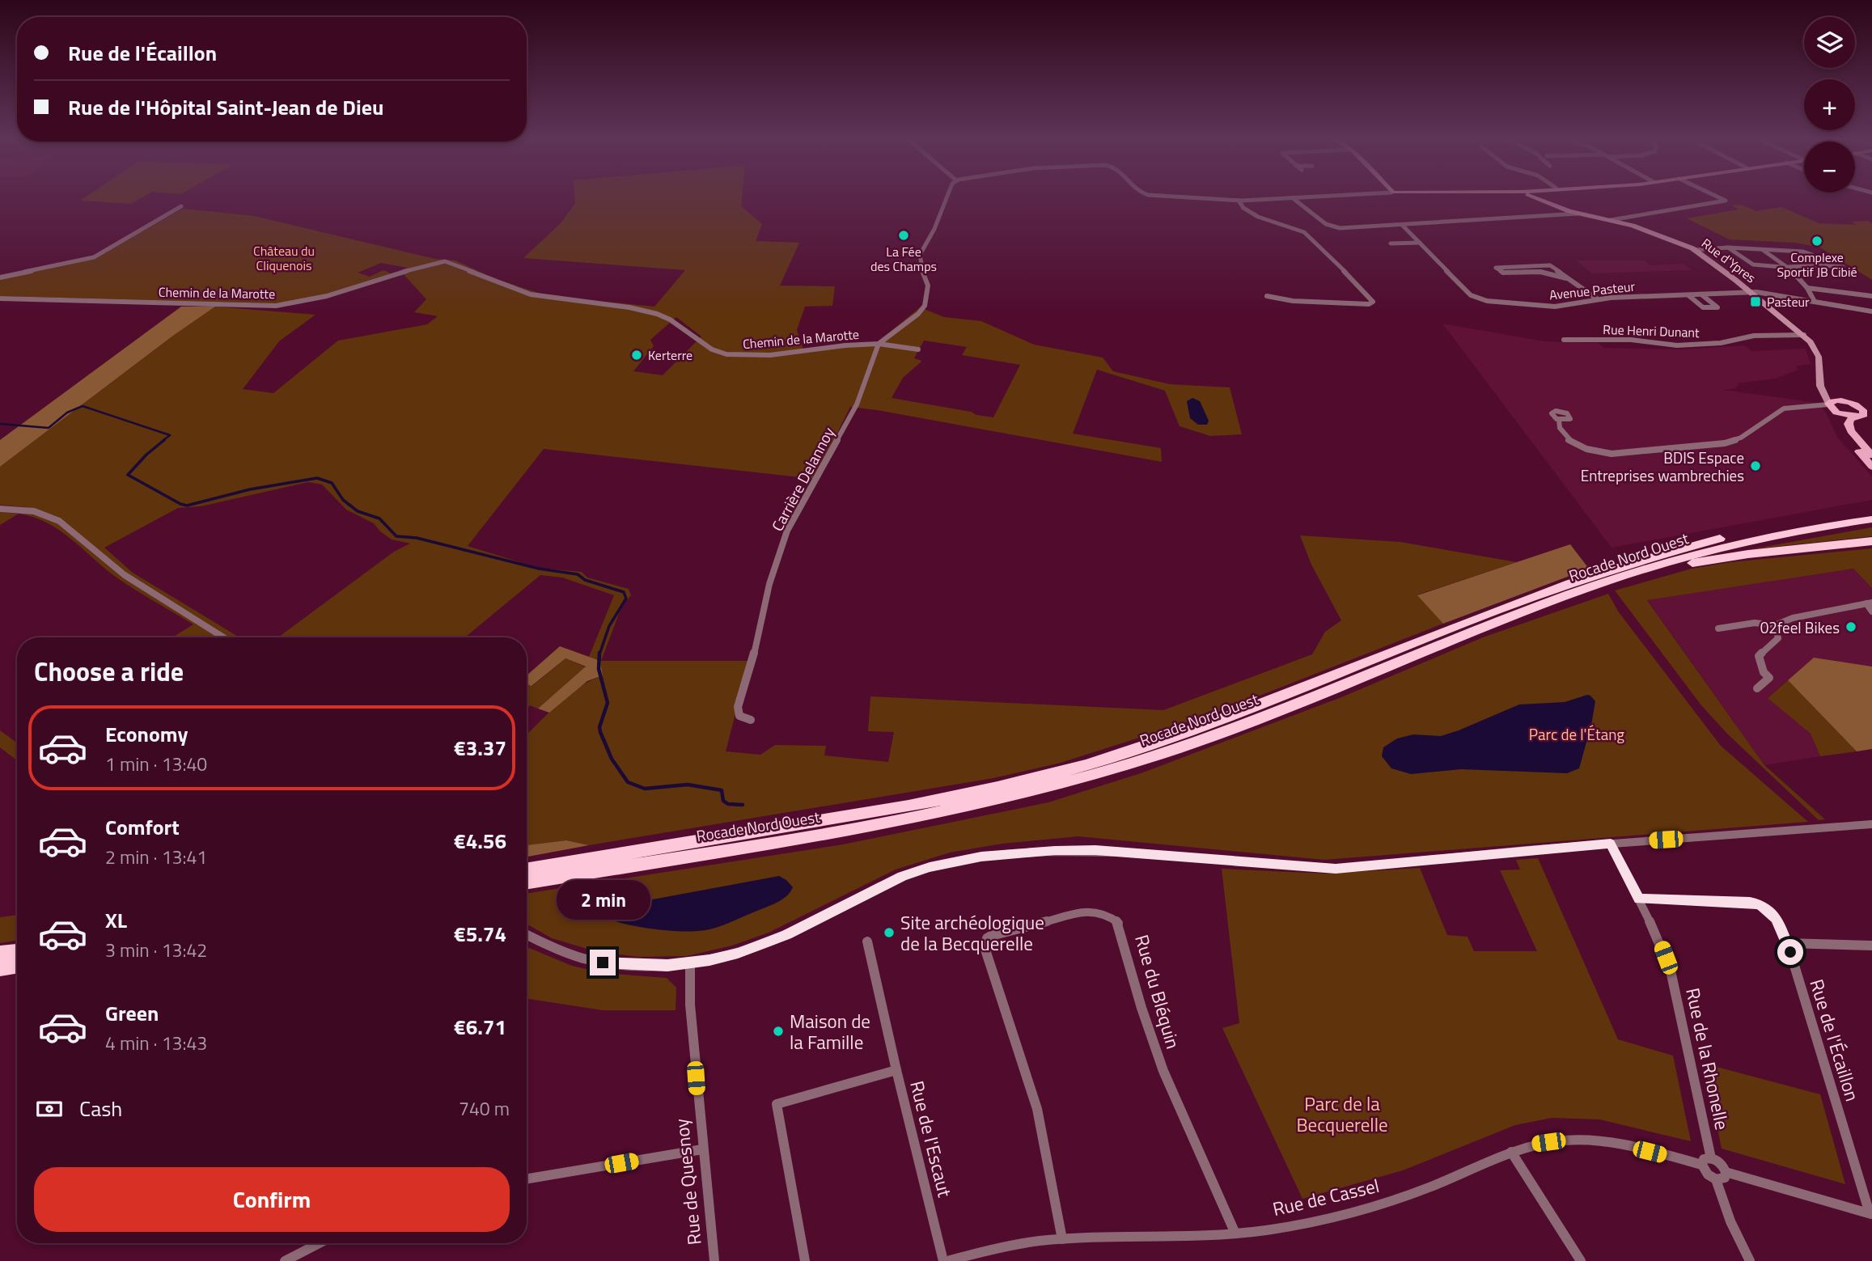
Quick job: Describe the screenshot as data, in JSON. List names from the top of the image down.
{
  "streets": {
    "highway": ["Rocade Nord Ouest"],
    "main road": ["Rue d'Ypres"],
    "street": [
      "Avenue Pasteur",
      "Chemin de la Marotte",
      "Rue Henri Dunant",
      "Carrière Delannoy",
      "Rue du Bléquin",
      "Rue de l'Écaillon",
      "Rue de la Rhonelle",
      "Rue de l'Escaut",
      "Rue de Quesnoy",
      "Rue de Cassel"
    ]
  },
  "crossings": [
    ["Rue d'Ypres", "Avenue Pasteur"],
    ["Rue d'Ypres", "Rue Henri Dunant"],
    ["Chemin de la Marotte", "Carrière Delannoy"],
    ["Rue du Bléquin", "Rue de Cassel"],
    ["Rue de l'Écaillon", "Rue de la Rhonelle"],
    ["Rue de la Rhonelle", "Rue de Cassel"],
    ["Rue de l'Escaut", "Rue de Cassel"]
  ],
  "parks": ["Château du Cliquenois", "Parc de l'Étang", "Parc de la Becquerelle"],
  "places": {
    "other": [
      "La Fée des Champs",
      "Complexe Sportif JB Cibié",
      "Kerterre",
      "BDIS Espace Entreprises wambrechies",
      "02feel Bikes",
      "Site archéologique de la Becquerelle",
      "Maison de la Famille"
    ],
    "transit": ["Pasteur"]
  },
  "page": {
    "map_buttons": ["+", "−"],
    "banner": ["Rue de l'Écaillon", "Rue de l'Hôpital Saint-Jean de Dieu"],
    "heading": "Choose a ride",
    "list": [
      {
        "name": "Economy",
        "note": "1 min · 13:40",
        "value": "€3.37"
      },
      {
        "name": "Comfort",
        "note": "2 min · 13:41",
        "value": "€4.56"
      },
      {
        "name": "XL",
        "note": "3 min · 13:42",
        "value": "€5.74"
      },
      {
        "name": "Green",
        "note": "4 min · 13:43",
        "value": "€6.71"
      }
    ],
    "bubble": "2 min",
    "pay": ["Cash", "740 m"],
    "buttons": "Confirm"
  }
}
